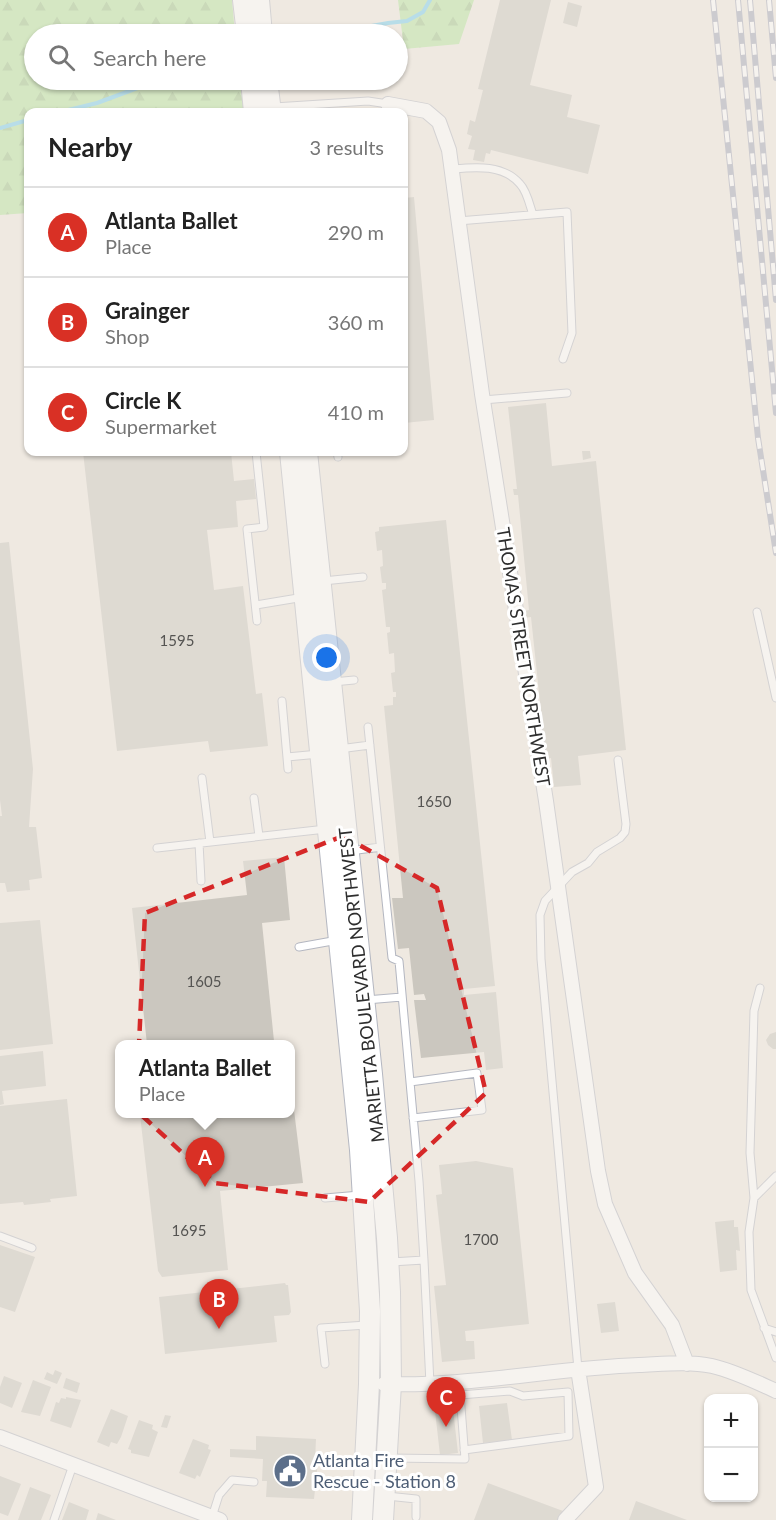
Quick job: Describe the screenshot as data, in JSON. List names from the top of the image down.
{
  "streets": {
    "main road": ["MARIETTA BOULEVARD NORTHWEST"],
    "street": ["THOMAS STREET NORTHWEST"]
  },
  "places": {
    "public building": ["Atlanta Fire Rescue - Station 8"]
  },
  "house_numbers": [
    "1595",
    "1650",
    "1605",
    "1695",
    "1700"
  ],
  "page": {
    "search": "Search here",
    "heading": ["Nearby", "3 results"],
    "list": [
      {
        "mark": "A",
        "name": "Atlanta Ballet",
        "note": "Place",
        "value": "290 m"
      },
      {
        "mark": "B",
        "name": "Grainger",
        "note": "Shop",
        "value": "360 m"
      },
      {
        "mark": "C",
        "name": "Circle K",
        "note": "Supermarket",
        "value": "410 m"
      }
    ],
    "popup": ["Atlanta Ballet", "Place"],
    "pins": ["A", "B", "C"],
    "map_buttons": ["+", "−"]
  }
}
